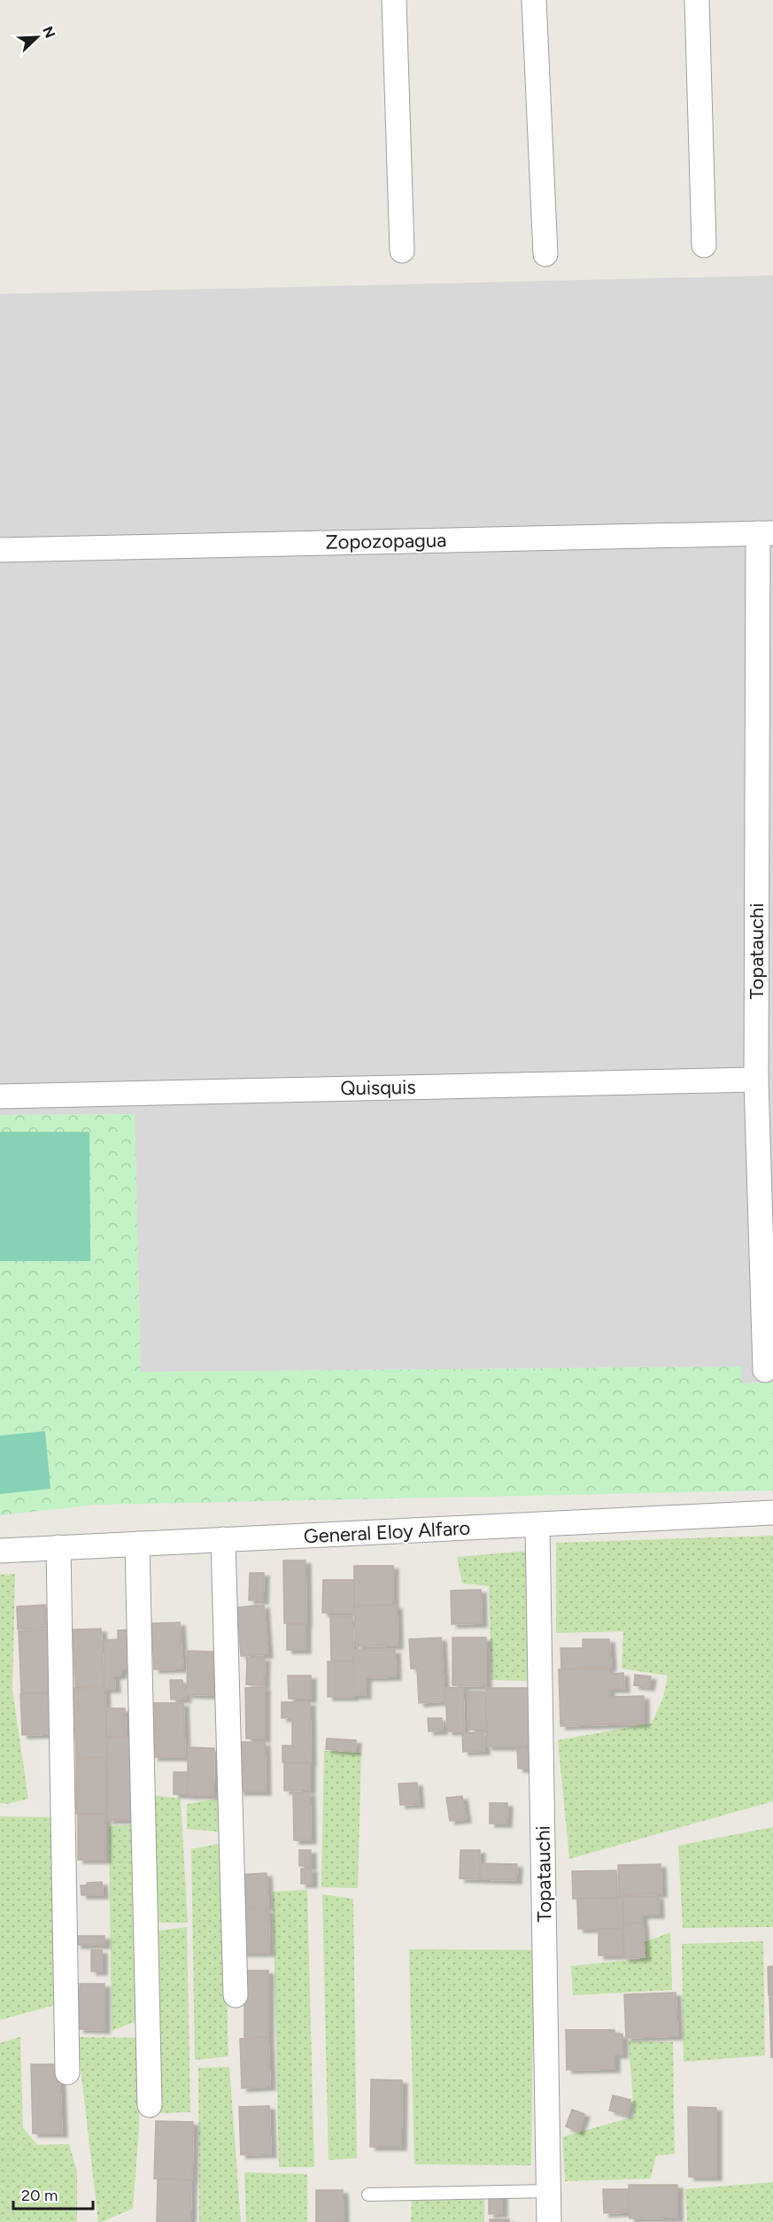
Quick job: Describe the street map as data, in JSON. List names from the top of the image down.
{
  "streets": {
    "street": [
      "Zopozopagua",
      "Topatauchi",
      "Quisquis",
      "General Eloy Alfaro"
    ]
  },
  "crossings": [
    ["Zopozopagua", "Topatauchi"],
    ["Topatauchi", "Quisquis"],
    ["Topatauchi", "General Eloy Alfaro"]
  ],
  "scale_bar": "20 m",
  "north": "top right"
}
